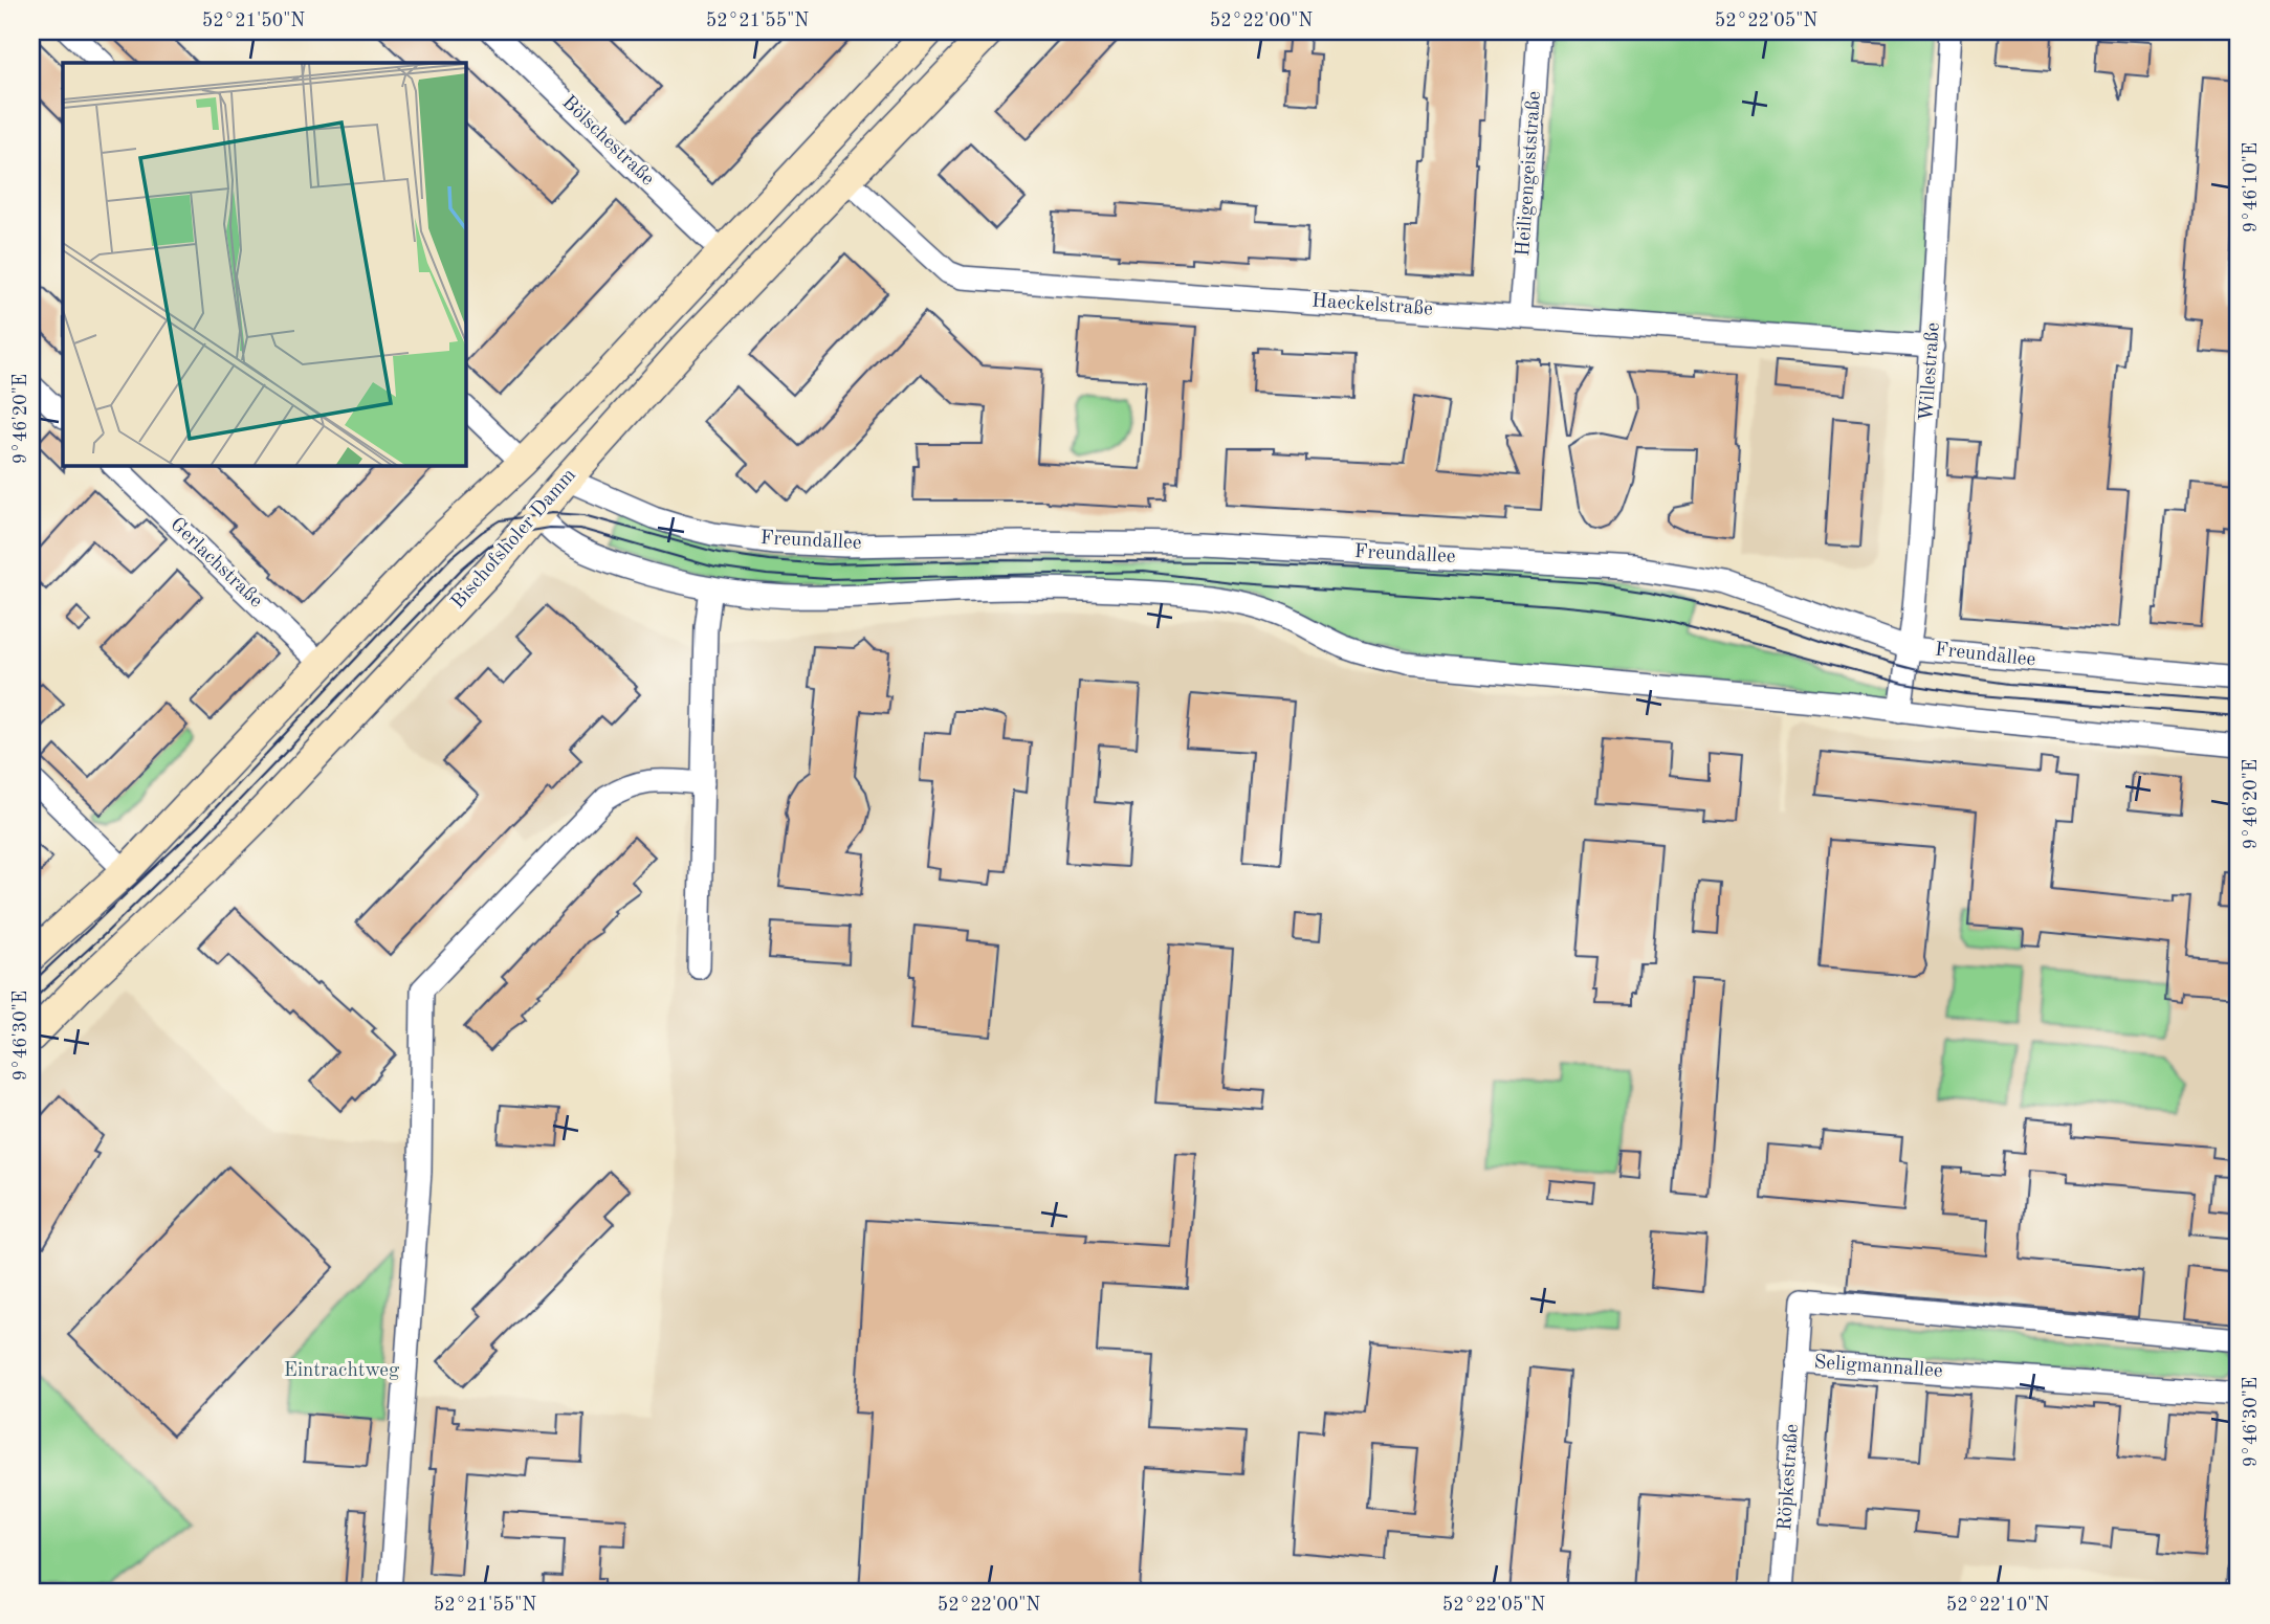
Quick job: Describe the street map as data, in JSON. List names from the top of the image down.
{
  "streets": {
    "main road": ["Bischofsholer Damm"],
    "street": [
      "Bölschestraße",
      "Heiligengeiststraße",
      "Haeckelstraße",
      "Willestraße",
      "Freundallee",
      "Gerlachstraße",
      "Seligmannallee",
      "Röpkestraße"
    ]
  },
  "crossings": [
    ["Heiligengeiststraße", "Haeckelstraße"],
    ["Haeckelstraße", "Willestraße"],
    ["Haeckelstraße", "Bischofsholer Damm"],
    ["Willestraße", "Freundallee"],
    ["Bischofsholer Damm", "Freundallee"],
    ["Seligmannallee", "Röpkestraße"]
  ],
  "parks": ["Eintrachtweg"],
  "coordinates": [
    "52°21'50\"N",
    "52°21'55\"N",
    "52°22'00\"N",
    "52°22'05\"N",
    "9°46'10\"E",
    "9°46'20\"E",
    "9°46'30\"E",
    "52°22'10\"N"
  ]
}
